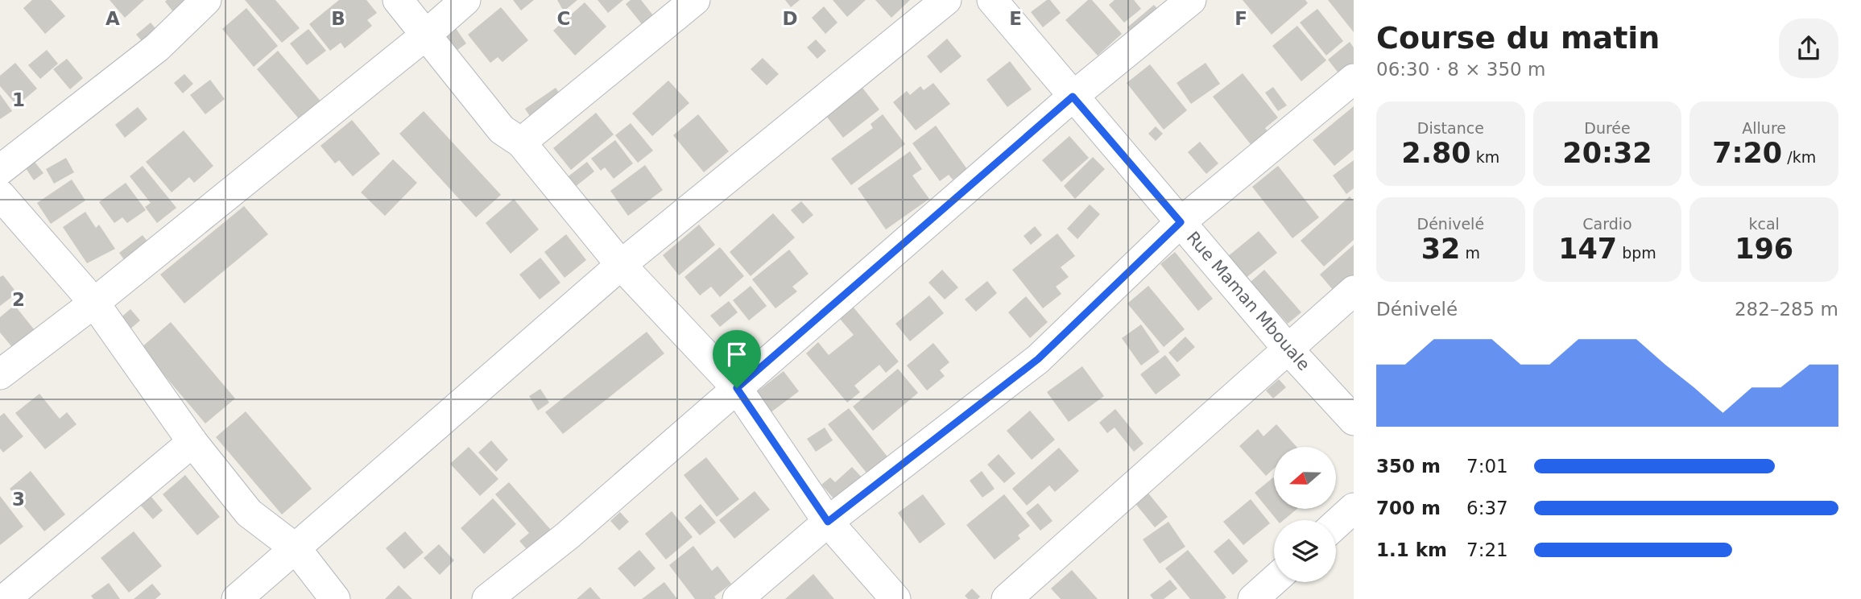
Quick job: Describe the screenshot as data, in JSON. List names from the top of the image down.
{
  "streets": {
    "street": ["Rue Maman Mbouale"]
  },
  "north": "left",
  "page": {
    "heading": ["Course du matin", "06:30 · 8 × 350 m"],
    "stats": [
      ["Distance", "2.80 km"],
      ["Durée", "20:32"],
      ["Allure", "7:20 /km"],
      ["Dénivelé", "32 m"],
      ["Cardio", "147 bpm"],
      ["kcal", "196"]
    ],
    "chart": ["Dénivelé", "282–285 m"],
    "list": [
      {
        "name": "350 m",
        "note": "7:01"
      },
      {
        "name": "700 m",
        "note": "6:37"
      },
      {
        "name": "1.1 km",
        "note": "7:21"
      }
    ]
  },
  "grid": {
    "columns": [
      "A",
      "B",
      "C",
      "D",
      "E",
      "F"
    ],
    "rows": ["1", "2", "3"]
  }
}
